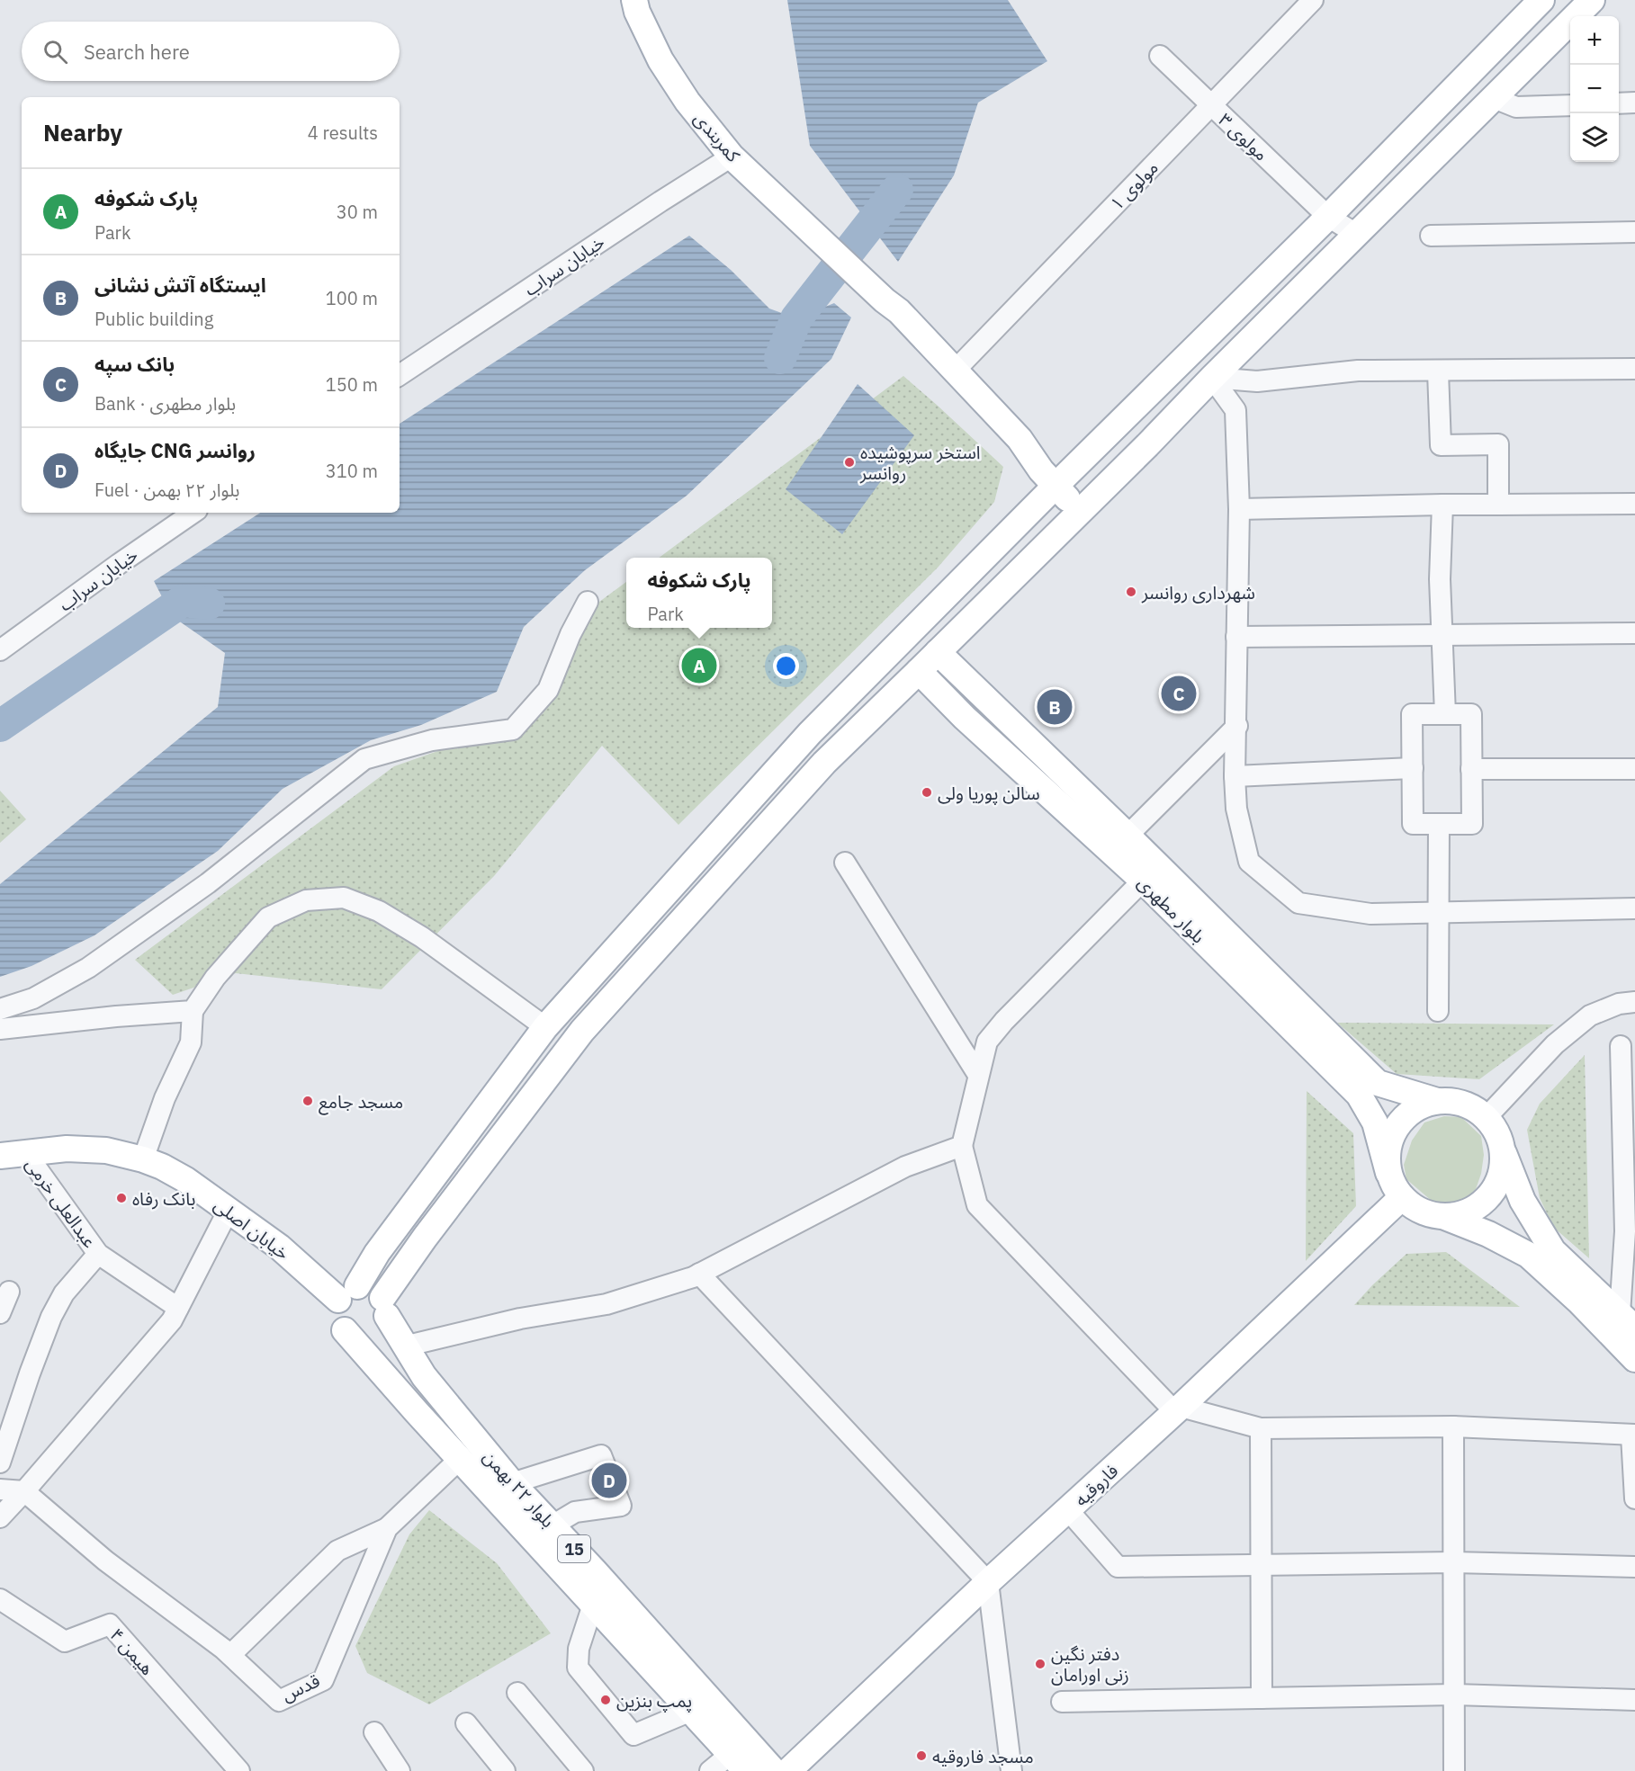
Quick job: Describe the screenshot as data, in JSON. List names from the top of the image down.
{
  "streets": {
    "main road": [
      "کمربندی",
      "بلوار مطهری",
      "خیابان اصلی",
      "فاروقیه",
      "بلوار ۲۲ بهمن",
      "15"
    ],
    "street": [
      "مولوی ۳",
      "مولوی ۱",
      "خیابان سراب",
      "عبدالعلی خرمی",
      "هیمن ۴",
      "قدس"
    ]
  },
  "crossings": [
    ["کمربندی", "مولوی ۱"],
    ["کمربندی", "خیابان سراب"],
    ["مولوی ۳", "مولوی ۱"],
    ["بلوار مطهری", "فاروقیه"],
    ["عبدالعلی خرمی", "خیابان اصلی"],
    ["خیابان اصلی", "بلوار ۲۲ بهمن"],
    ["خیابان اصلی", "15"],
    ["بلوار ۲۲ بهمن", "15"],
    ["بلوار ۲۲ بهمن", "قدس"]
  ],
  "places": [
    "استخر سرپوشیده روانسر",
    "شهرداری روانسر",
    "سالن پوریا ولی",
    "مسجد جامع",
    "بانک رفاه",
    "دفتر نگین زنی اورامان",
    "پمپ بنزین",
    "مسجد فاروقیه"
  ],
  "page": {
    "map_buttons": ["+", "−"],
    "search": "Search here",
    "heading": ["Nearby", "4 results"],
    "list": [
      {
        "mark": "A",
        "name": "پارک شکوفه",
        "note": "Park",
        "value": "30 m"
      },
      {
        "mark": "B",
        "name": "ایستگاه آتش نشانی",
        "note": "Public building",
        "value": "100 m"
      },
      {
        "mark": "C",
        "name": "بانک سپه",
        "note": "Bank · بلوار مطهری",
        "value": "150 m"
      },
      {
        "mark": "D",
        "name": "جایگاه CNG روانسر",
        "note": "Fuel · بلوار ۲۲ بهمن",
        "value": "310 m"
      }
    ],
    "popup": ["پارک شکوفه", "Park"],
    "pins": [
      "A",
      "C",
      "B",
      "D"
    ]
  }
}
